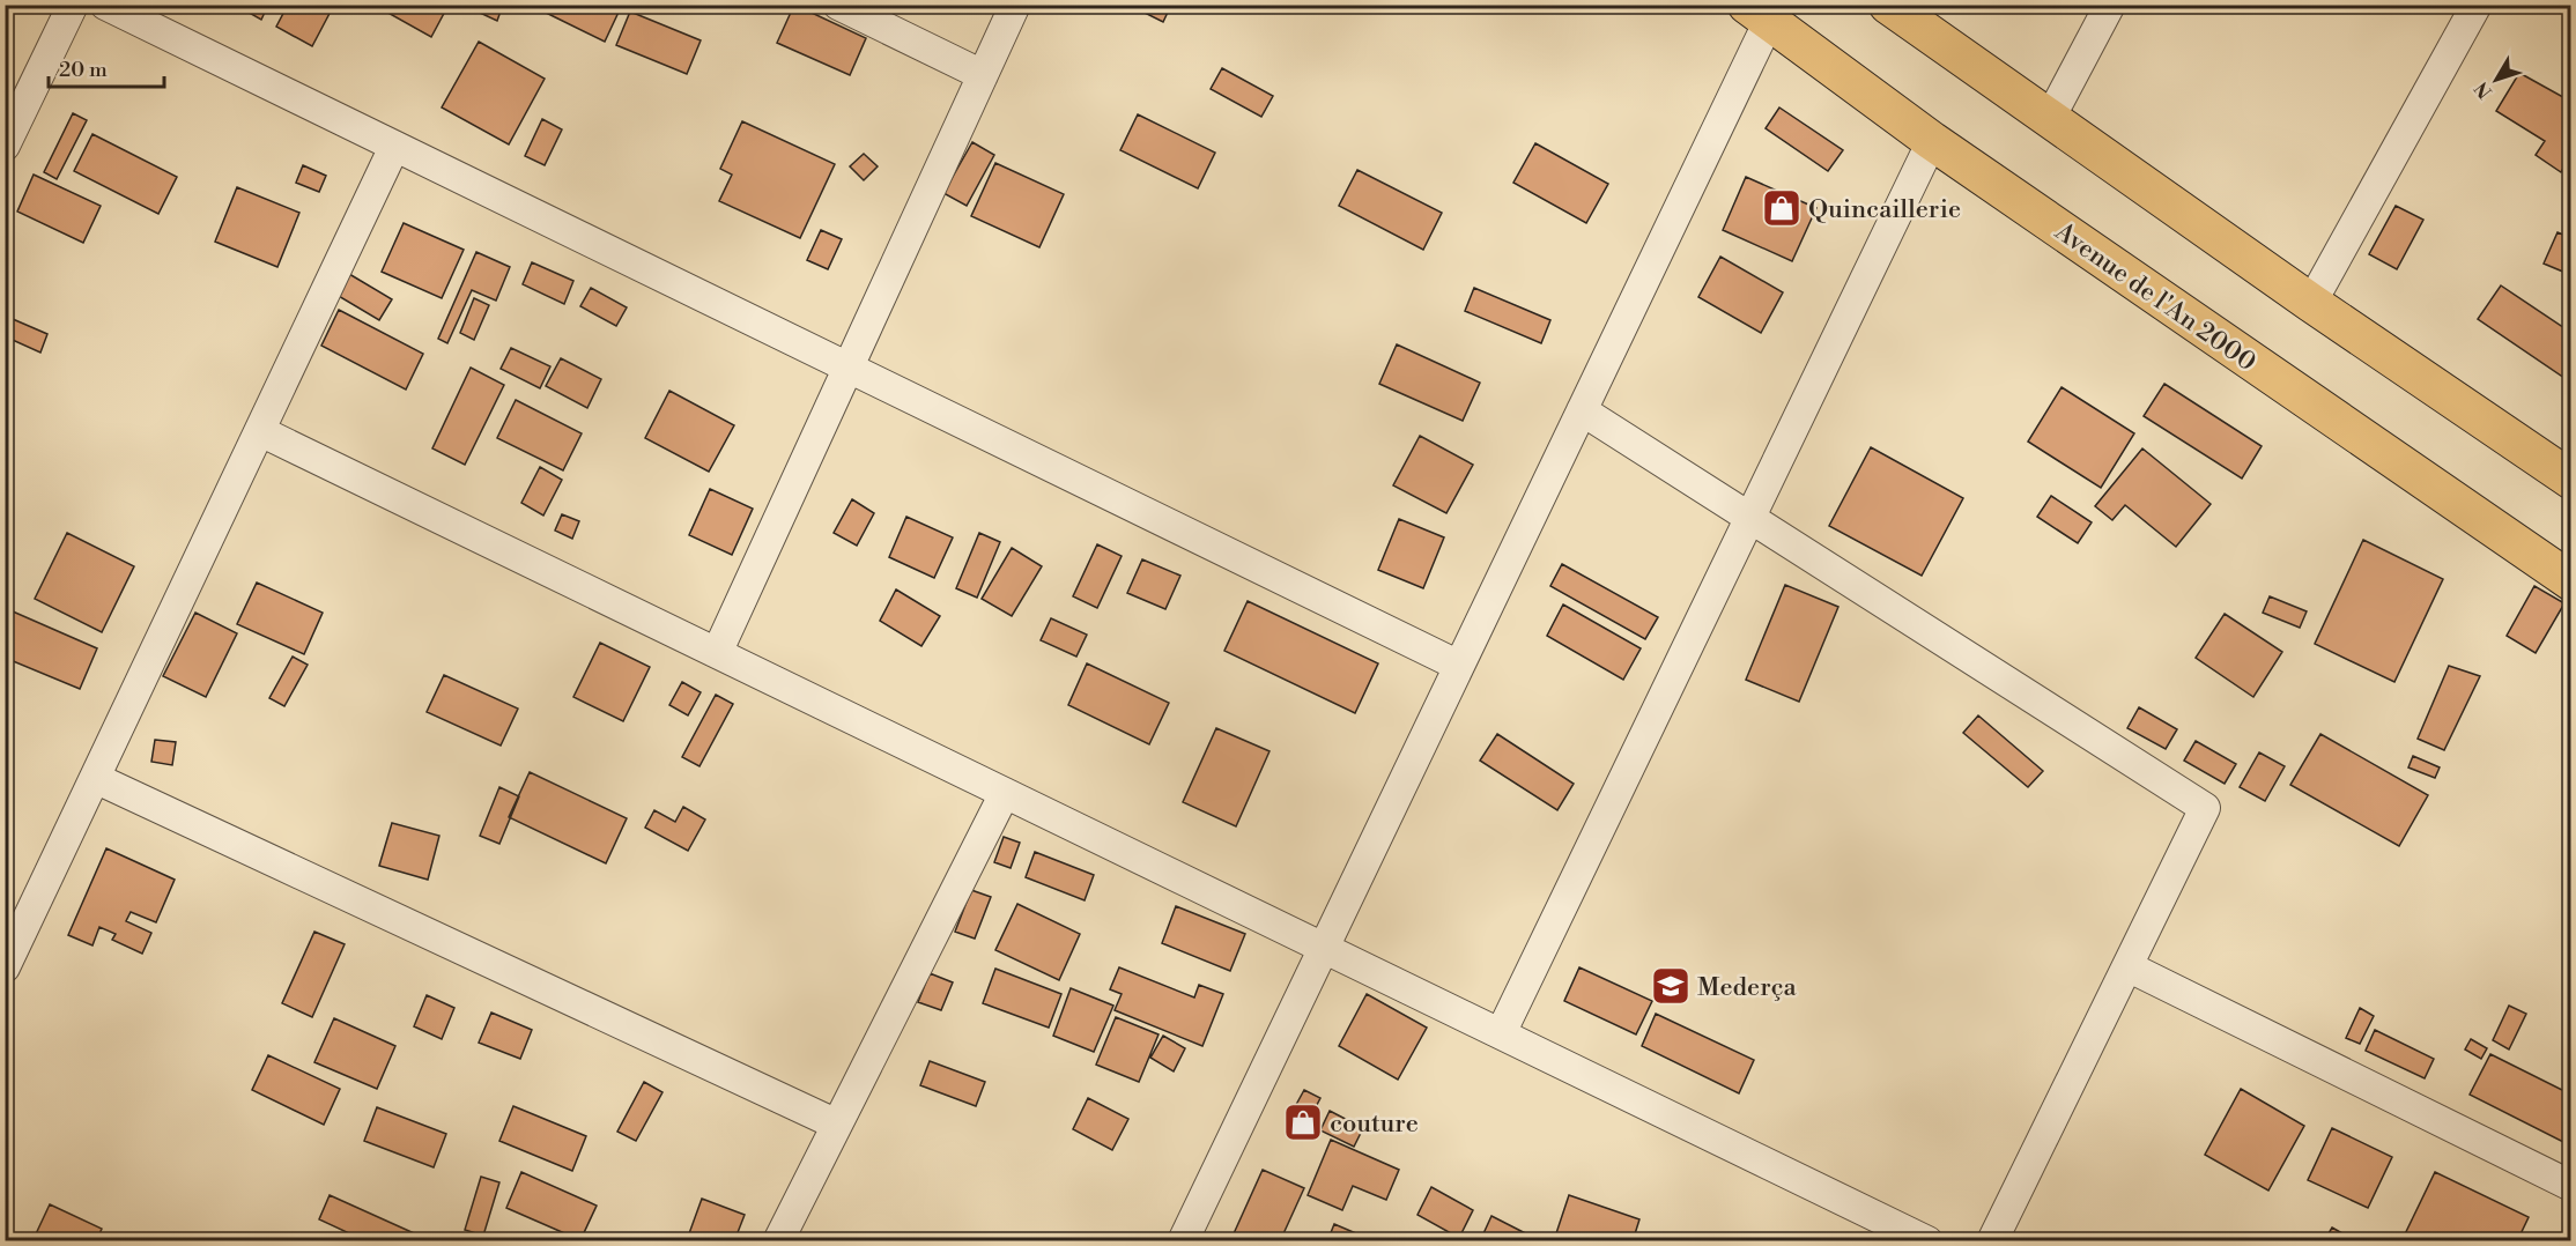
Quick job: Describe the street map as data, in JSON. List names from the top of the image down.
{
  "streets": {
    "main road": ["Avenue de l'An 2000"]
  },
  "places": {
    "shop": ["Quincaillerie", "couture"],
    "school or university": ["Mederça"]
  },
  "scale_bar": "20 m",
  "north": "bottom left"
}
